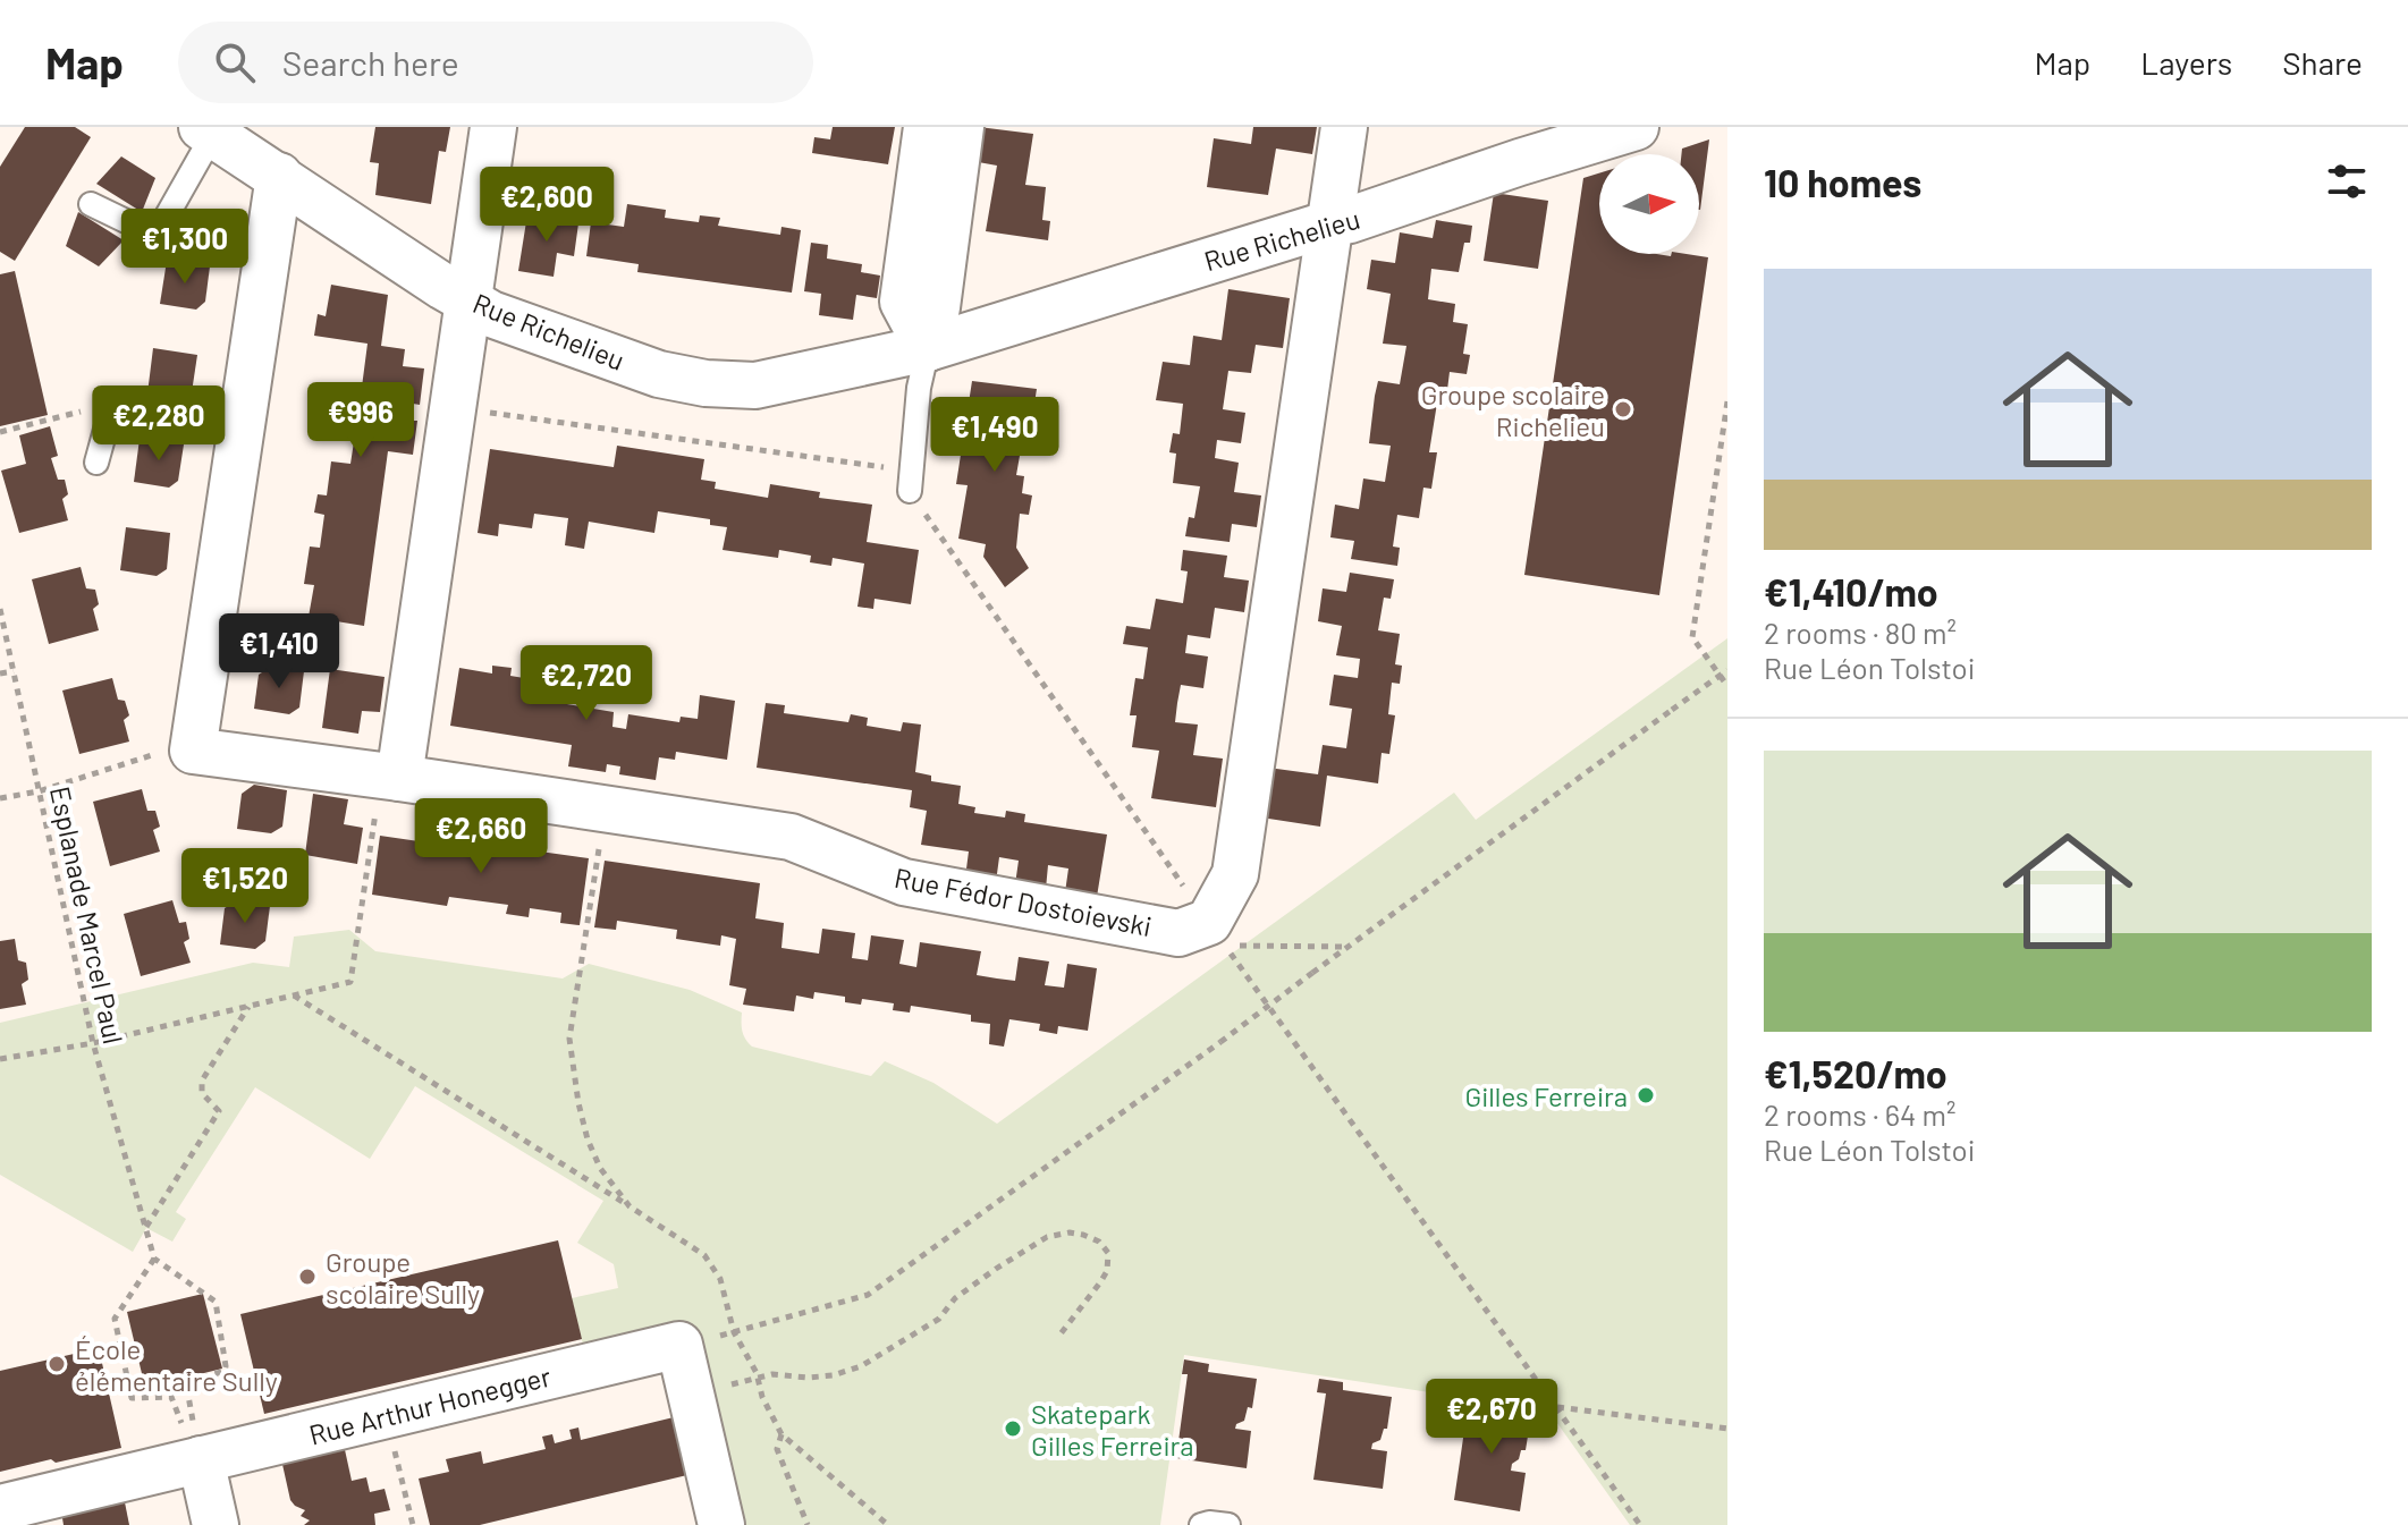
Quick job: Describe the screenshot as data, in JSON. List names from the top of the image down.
{
  "streets": {
    "street": ["Rue Richelieu", "Rue Fédor Dostoievski", "Rue Arthur Honegger"],
    "path": ["Esplanade Marcel Paul"]
  },
  "places": [
    "Groupe scolaire Richelieu",
    "Gilles Ferreira",
    "Groupe scolaire Sully",
    "École élémentaire Sully",
    "Skatepark Gilles Ferreira"
  ],
  "north": "right",
  "page": {
    "header": "Map",
    "search": "Search here",
    "nav": ["Map", "Layers", "Share"],
    "heading": "10 homes",
    "price": [
      "€2,600",
      "€1,300",
      "€996",
      "€2,280",
      "€1,490",
      "€1,410",
      "€2,720",
      "€2,660",
      "€1,520",
      "€2,670"
    ],
    "list": [
      {
        "name": "€1,410/mo",
        "note": "2 rooms · 80 m² · Rue Léon Tolstoi"
      },
      {
        "name": "€1,520/mo",
        "note": "2 rooms · 64 m² · Rue Léon Tolstoi"
      }
    ]
  }
}
